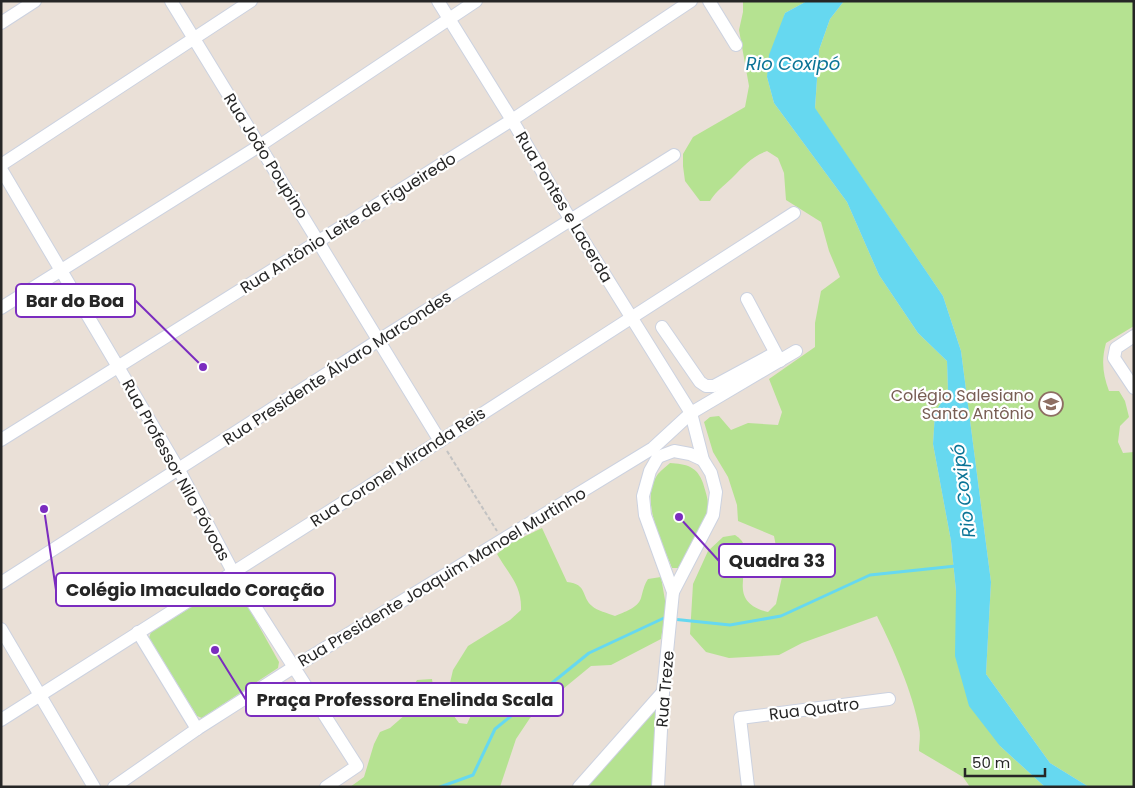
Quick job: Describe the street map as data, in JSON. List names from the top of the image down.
{
  "streets": {
    "street": [
      "Rua João Poupino",
      "Rua Pontes e Lacerda",
      "Rua Antônio Leite de Figueiredo",
      "Rua Presidente Álvaro Marcondes",
      "Rua Coronel Miranda Reis",
      "Rua Professor Nilo Póvoas",
      "Rua Presidente Joaquim Manoel Murtinho",
      "Rua Treze",
      "Rua Quatro"
    ]
  },
  "crossings": [
    ["Rua João Poupino", "Rua Antônio Leite de Figueiredo"],
    ["Rua João Poupino", "Rua Presidente Álvaro Marcondes"],
    ["Rua João Poupino", "Rua Coronel Miranda Reis"],
    ["Rua Pontes e Lacerda", "Rua Antônio Leite de Figueiredo"],
    ["Rua Pontes e Lacerda", "Rua Presidente Álvaro Marcondes"],
    ["Rua Pontes e Lacerda", "Rua Coronel Miranda Reis"],
    ["Rua Pontes e Lacerda", "Rua Presidente Joaquim Manoel Murtinho"],
    ["Rua Pontes e Lacerda", "Rua Treze"],
    ["Rua Antônio Leite de Figueiredo", "Rua Professor Nilo Póvoas"],
    ["Rua Presidente Álvaro Marcondes", "Rua Professor Nilo Póvoas"],
    ["Rua Coronel Miranda Reis", "Rua Professor Nilo Póvoas"],
    ["Rua Professor Nilo Póvoas", "Rua Presidente Joaquim Manoel Murtinho"],
    ["Rua Presidente Joaquim Manoel Murtinho", "Rua Treze"]
  ],
  "water": ["Rio Coxipó"],
  "places": {
    "other": [
      "Bar do Boa",
      "Colégio Imaculado Coração",
      "Quadra 33",
      "Praça Professora Enelinda Scala"
    ],
    "school or university": ["Colégio Salesiano Santo Antônio"]
  },
  "scale_bar": "50 m"
}
